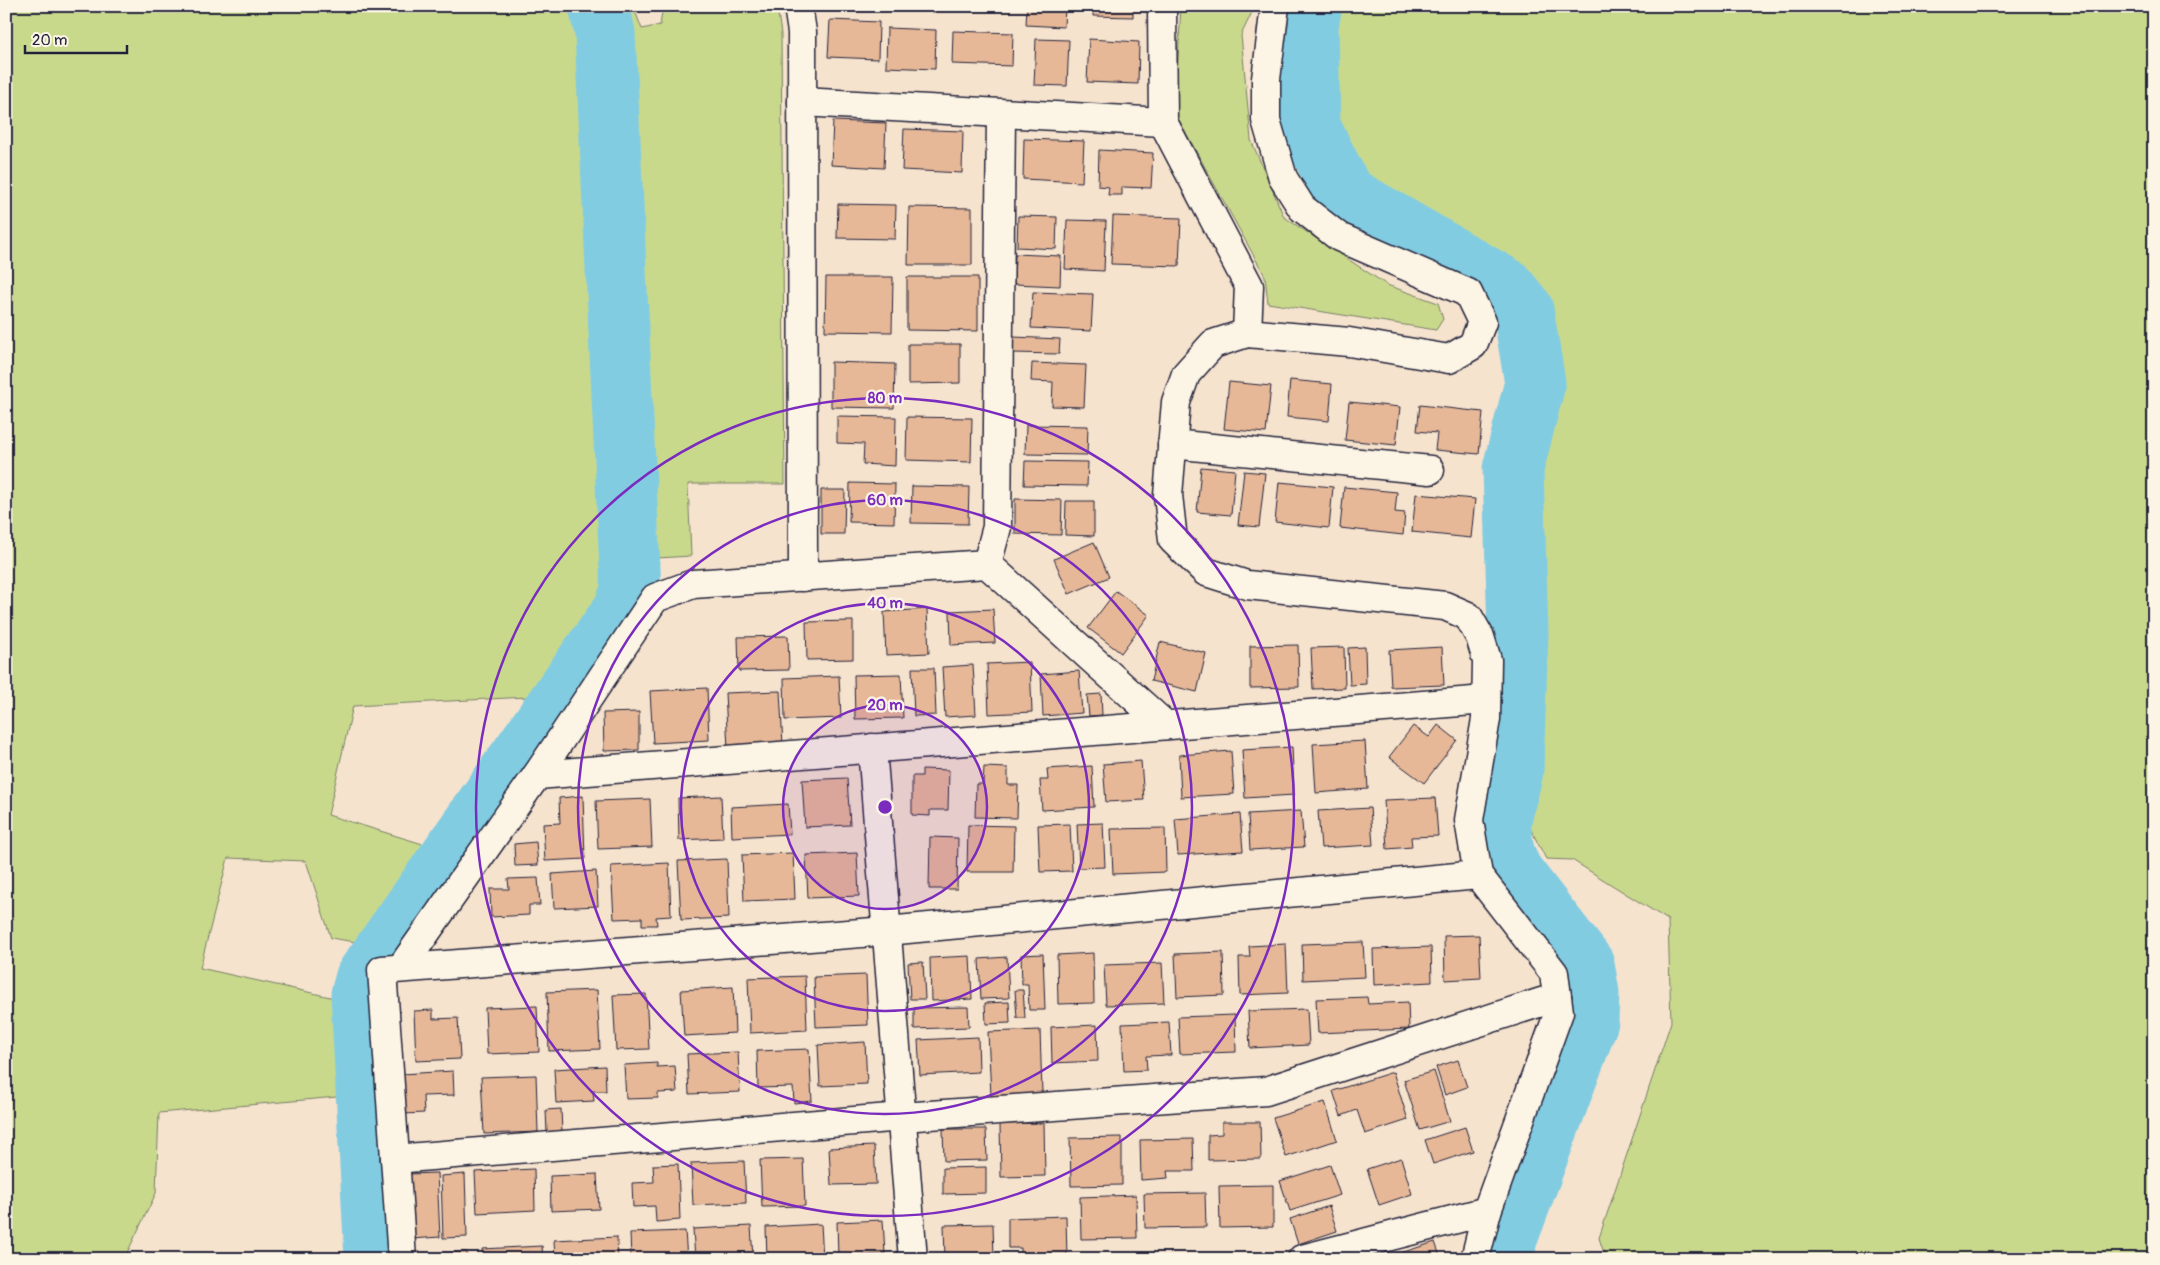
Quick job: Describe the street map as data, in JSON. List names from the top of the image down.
{
  "scale_bar": "20 m",
  "rings": [
    "80 m",
    "60 m",
    "40 m",
    "20 m"
  ]
}
